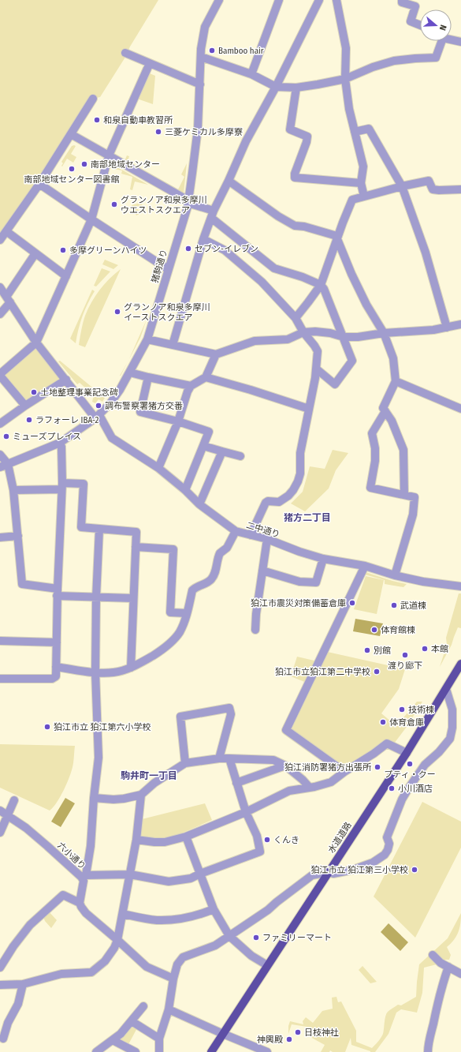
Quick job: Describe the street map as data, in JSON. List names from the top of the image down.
{
  "streets": {
    "main road": ["水道道路"],
    "street": ["猪駒通り", "二中通り", "六小通り"]
  },
  "crossings": [
    ["猪駒通り", "二中通り"]
  ],
  "districts": ["猪方二丁目", "駒井町一丁目"],
  "places": [
    "Bamboo hair",
    "和泉自動車教習所",
    "三菱ケミカル多摩寮",
    "南部地域センター",
    "南部地域センター図書館",
    "グランノア和泉多摩川 ウエストスクエア",
    "セブン-イレブン",
    "多摩グリーンハイツ",
    "グランノア和泉多摩川 イーストスクエア",
    "土地整理事業記念碑",
    "調布警察署猪方交番",
    "ラフォーレ IBA-2",
    "ミューズプレイス",
    "狛江市震災対策備蓄倉庫",
    "武道棟",
    "体育館棟",
    "本館",
    "別館",
    "渡り廊下",
    "狛江市立狛江第二中学校",
    "技術棟",
    "体育倉庫",
    "狛江市立 狛江第六小学校",
    "プティ・クー",
    "狛江消防署猪方出張所",
    "小川酒店",
    "くんき",
    "狛江市立 狛江第三小学校",
    "ファミリーマート",
    "日枝神社",
    "神輿殿"
  ],
  "north": "right"
}
